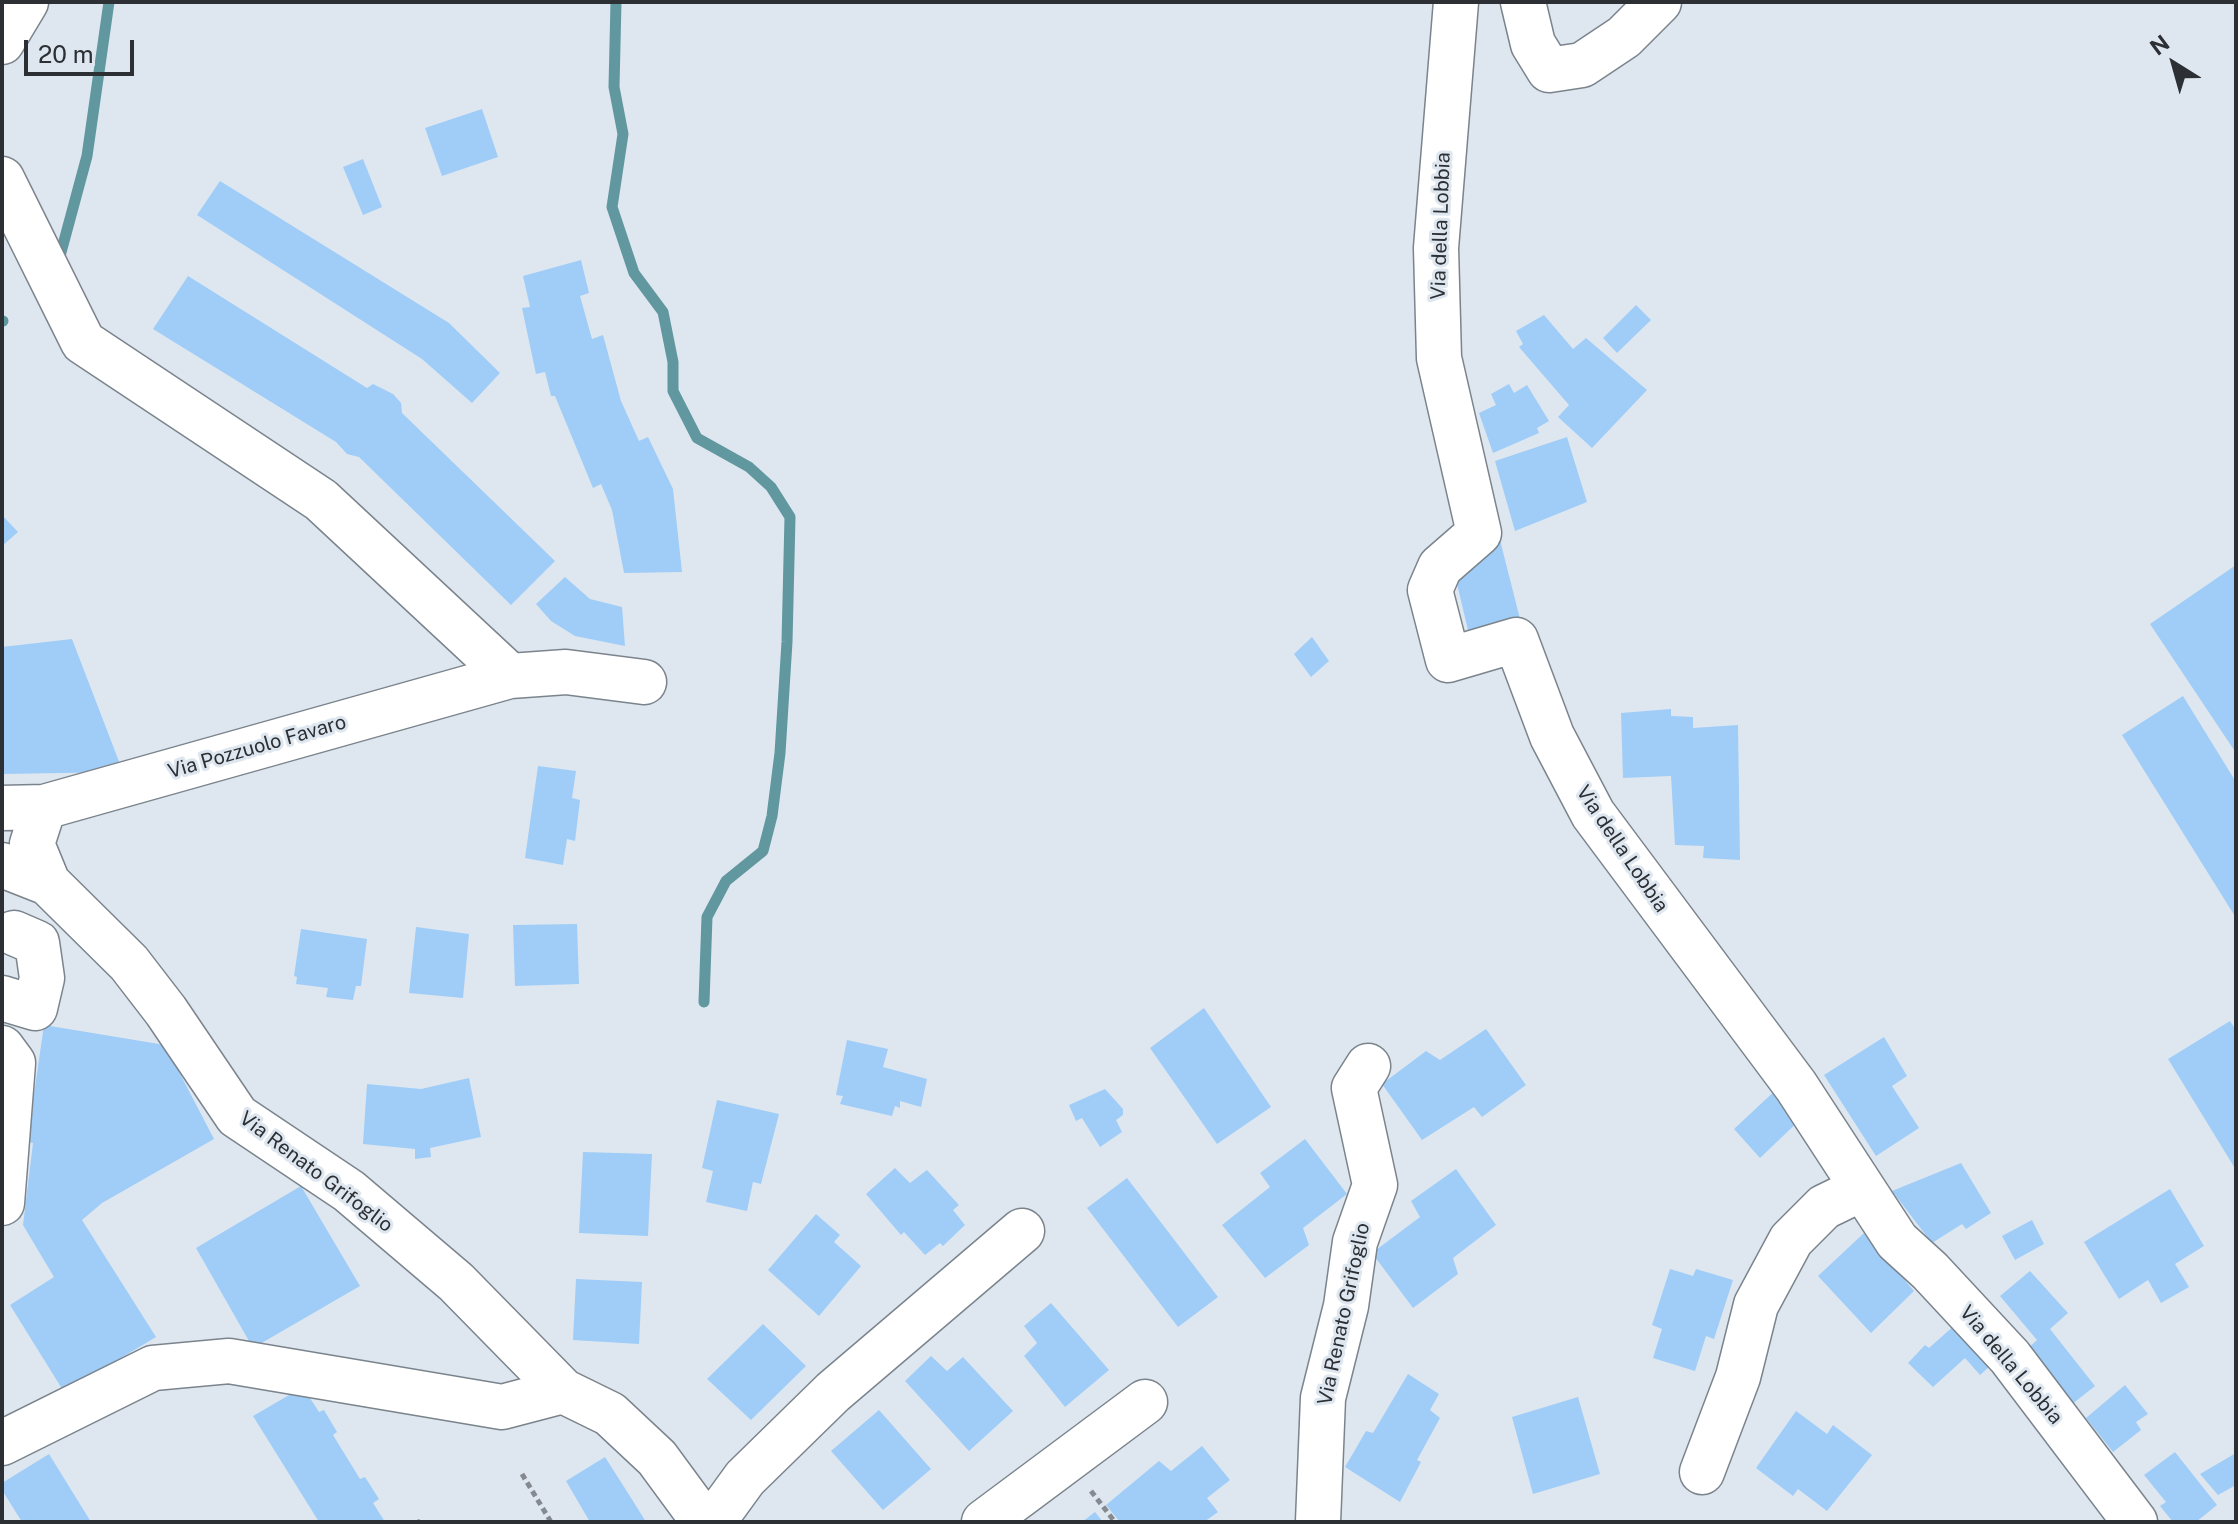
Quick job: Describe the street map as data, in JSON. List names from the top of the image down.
{
  "streets": {
    "street": ["Via della Lobbia", "Via Pozzuolo Favaro", "Via Renato Grifoglio"]
  },
  "crossings": [
    ["Via Pozzuolo Favaro", "Via Renato Grifoglio"]
  ],
  "scale_bar": "20 m",
  "north": "top left"
}
